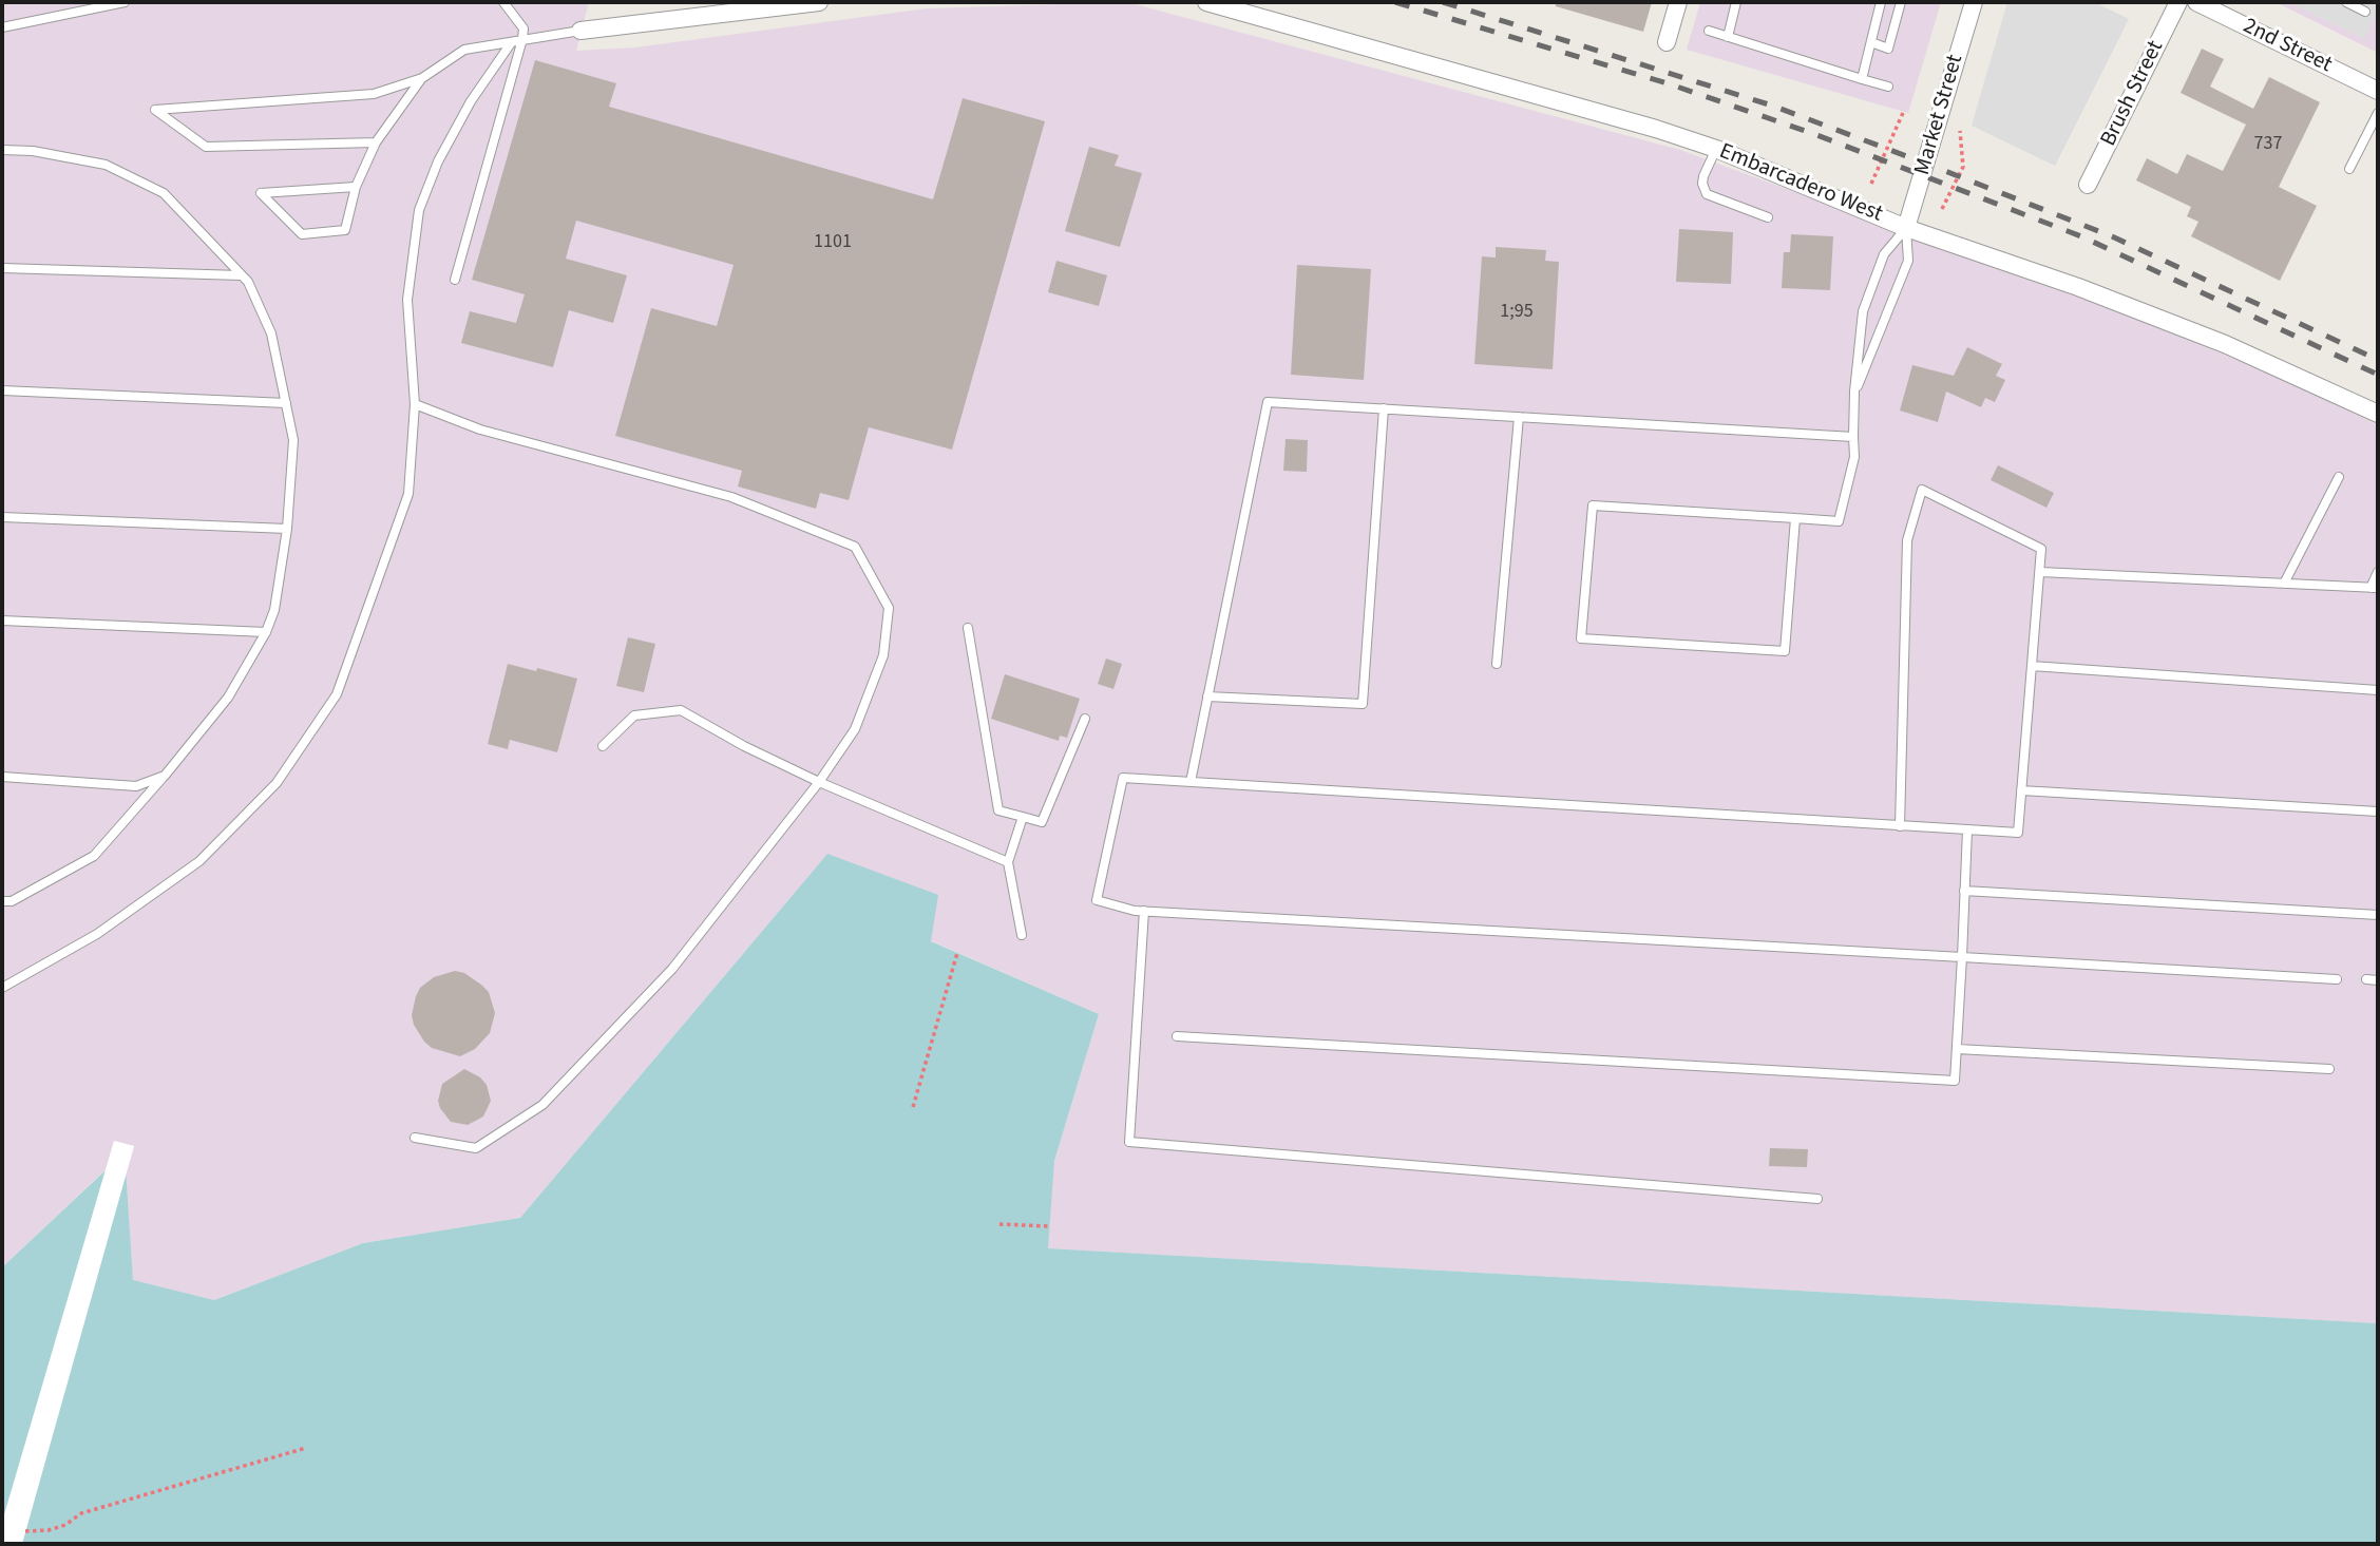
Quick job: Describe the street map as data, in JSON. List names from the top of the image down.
{
  "streets": {
    "street": [
      "2nd Street",
      "Brush Street",
      "Market Street",
      "Embarcadero West"
    ]
  },
  "crossings": [
    ["Market Street", "Embarcadero West"]
  ],
  "house_numbers": ["737", "1101", "1;95"]
}
